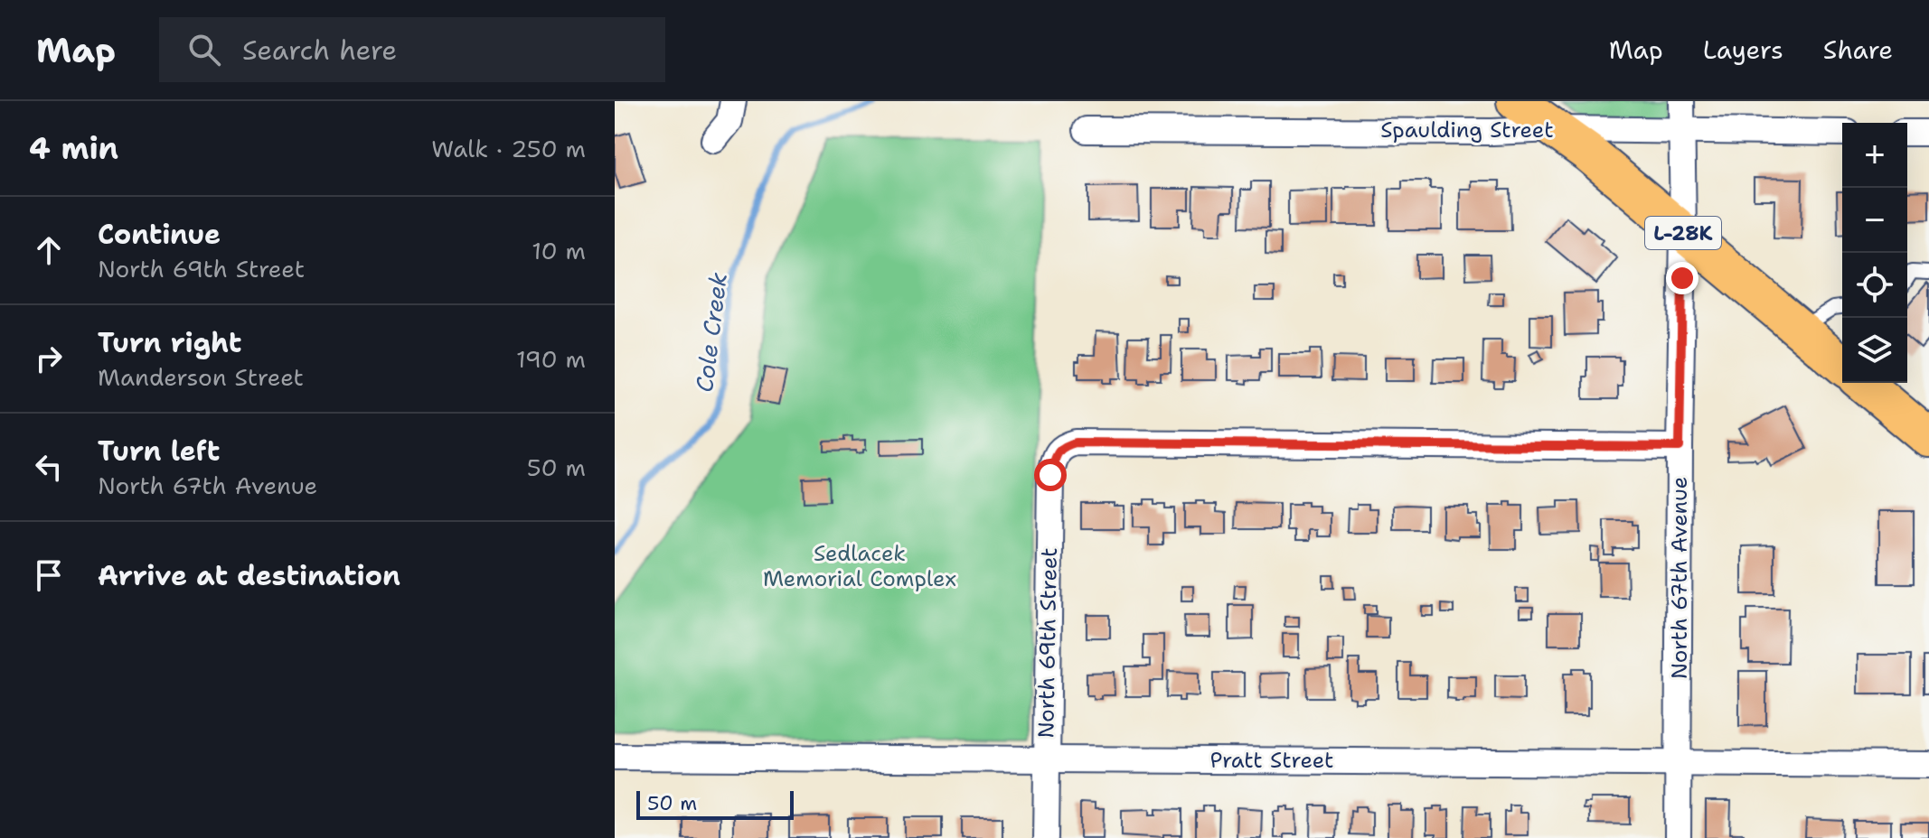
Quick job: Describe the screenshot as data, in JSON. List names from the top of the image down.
{
  "streets": {
    "main road": ["L-28K"],
    "street": [
      "Spaulding Street",
      "North 67th Avenue",
      "North 69th Street",
      "Pratt Street"
    ]
  },
  "crossings": [
    ["Spaulding Street", "L-28K"],
    ["Spaulding Street", "North 67th Avenue"],
    ["L-28K", "North 67th Avenue"],
    ["North 67th Avenue", "North 69th Street"],
    ["North 67th Avenue", "Pratt Street"],
    ["North 69th Street", "Pratt Street"]
  ],
  "water": ["Cole Creek"],
  "parks": ["Sedlacek Memorial Complex"],
  "scale_bar": "50 m",
  "page": {
    "header": "Map",
    "search": "Search here",
    "nav": ["Map", "Layers", "Share"],
    "heading": ["4 min", "Walk · 250 m"],
    "map_buttons": ["+", "−"],
    "list": [
      ["Continue", "North 69th Street", "10 m"],
      ["Turn right", "Manderson Street", "190 m"],
      ["Turn left", "North 67th Avenue", "50 m"],
      "Arrive at destination"
    ],
    "scale": "50 m"
  }
}
